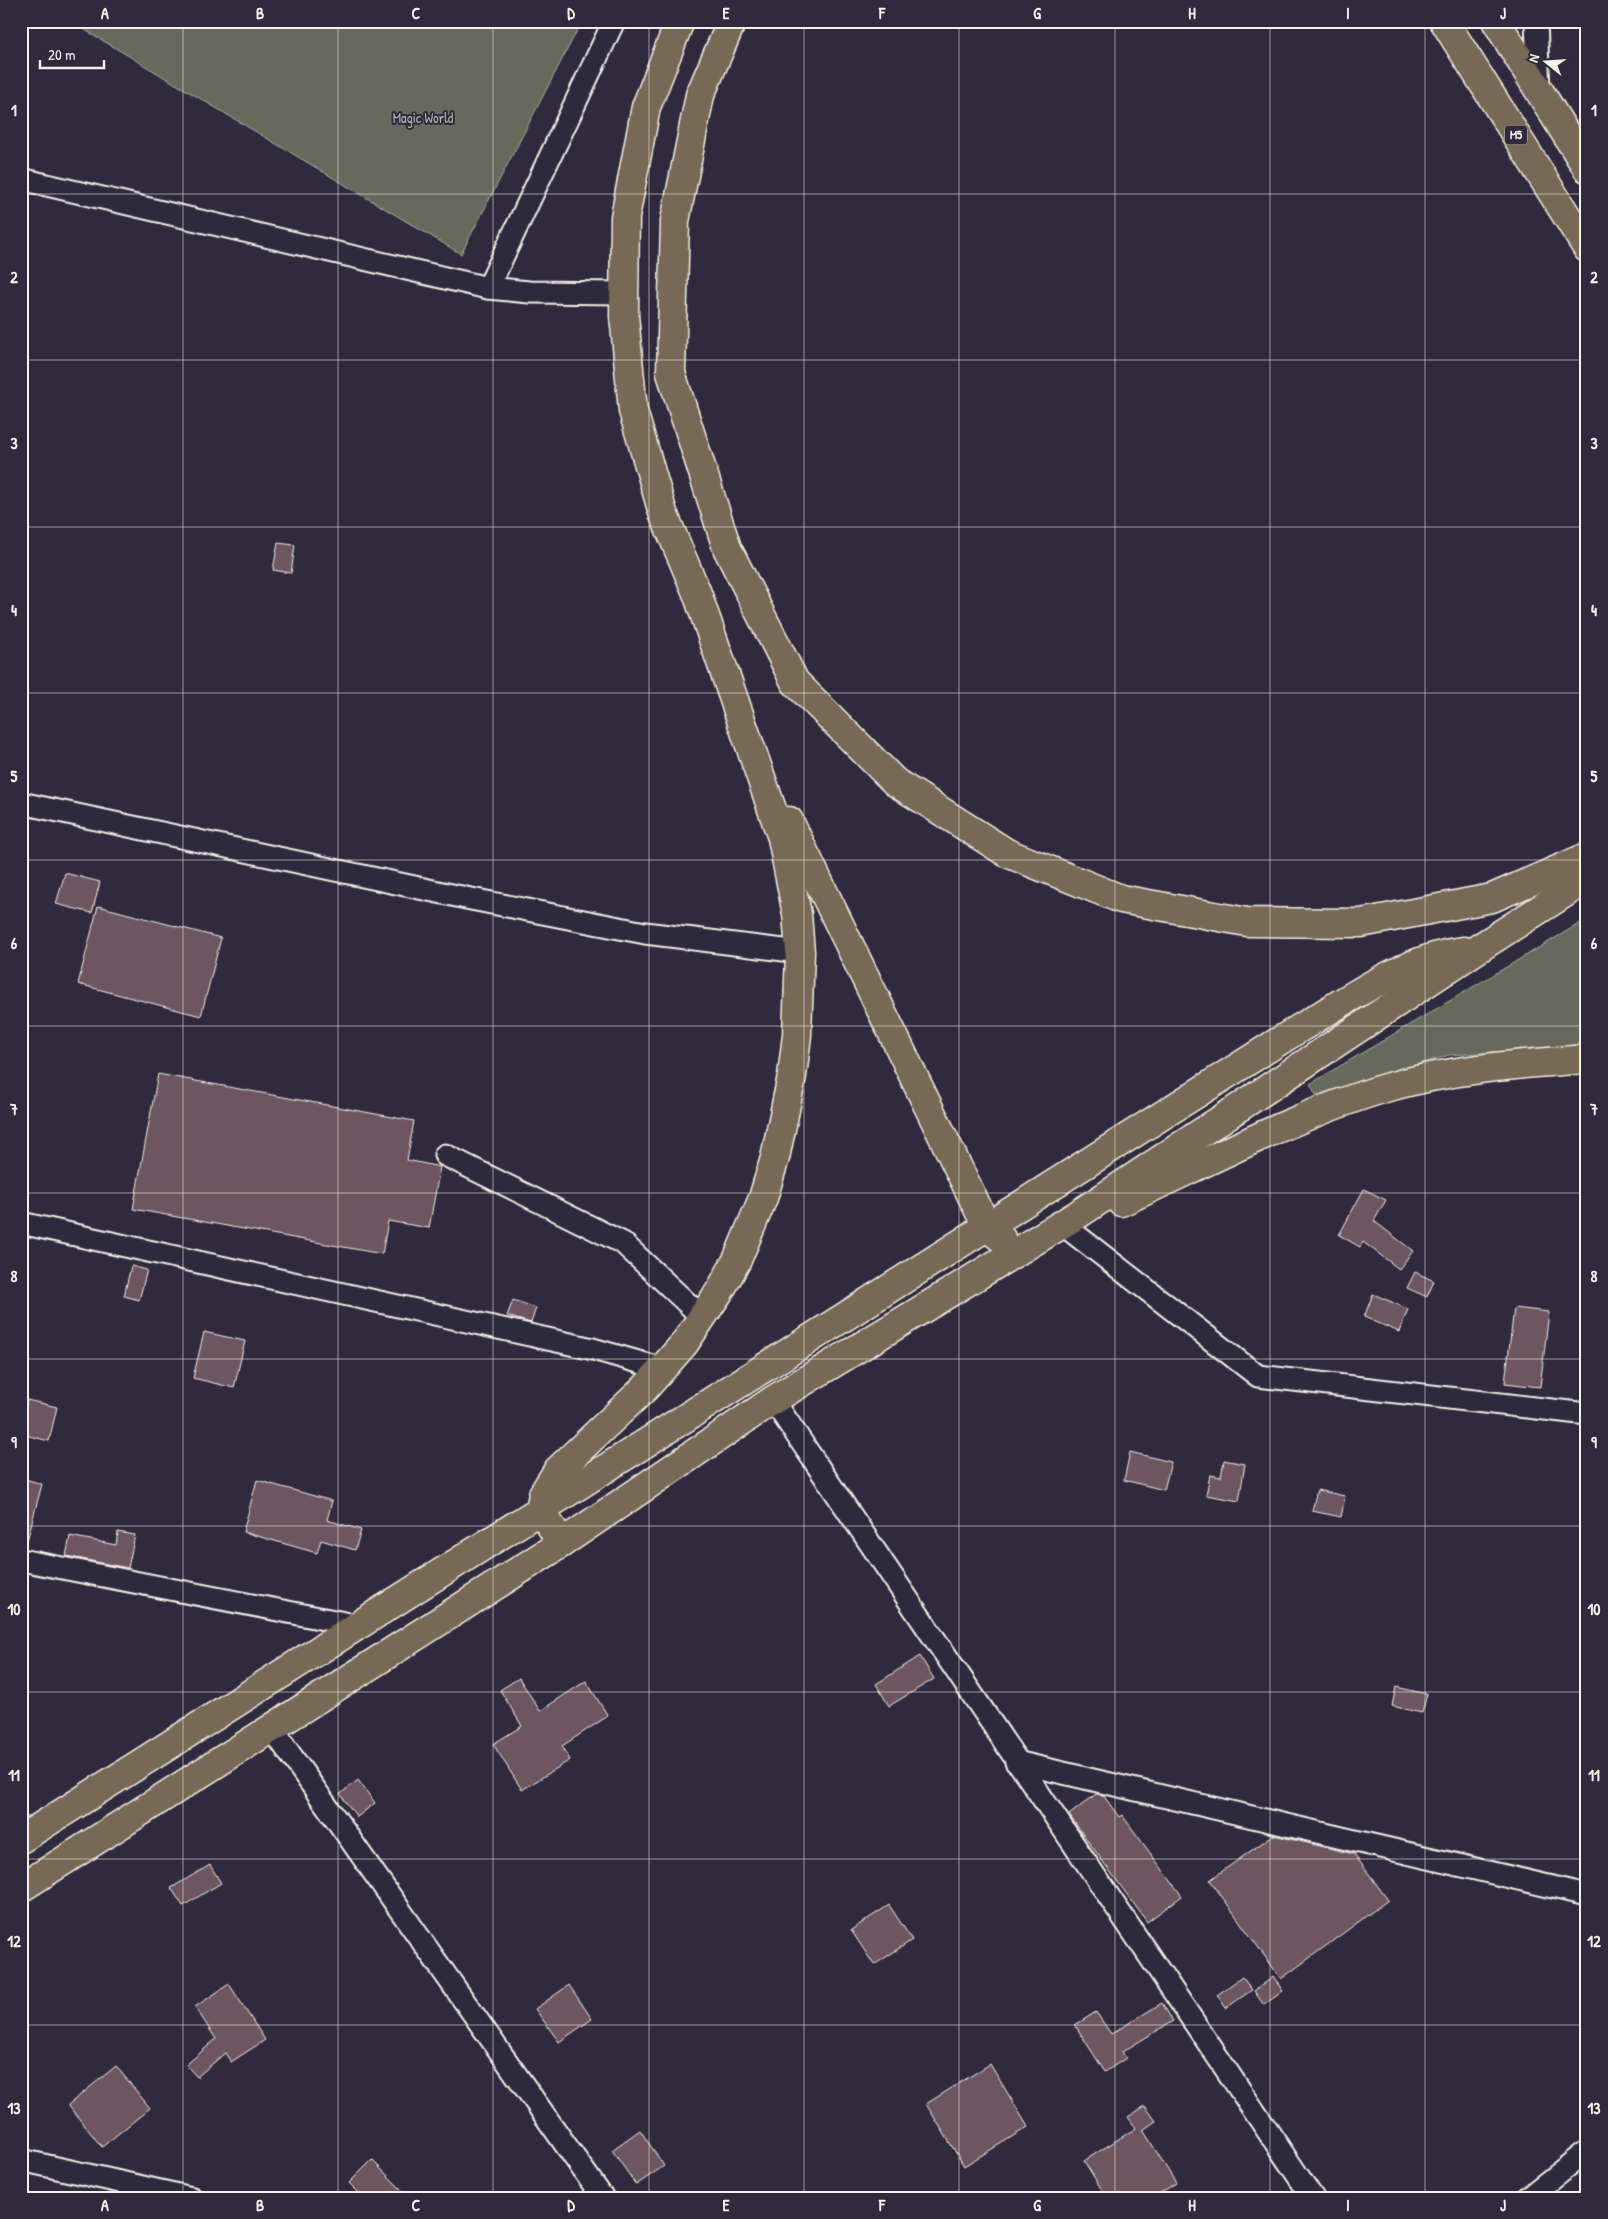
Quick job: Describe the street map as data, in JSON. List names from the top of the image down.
{
  "streets": {
    "main road": ["M5"]
  },
  "parks": ["Magic World"],
  "scale_bar": "20 m",
  "north": "left",
  "grid": {
    "columns": [
      "A",
      "B",
      "C",
      "D",
      "E",
      "F",
      "G",
      "H",
      "I",
      "J"
    ],
    "rows": [
      "1",
      "2",
      "3",
      "4",
      "5",
      "6",
      "7",
      "8",
      "9",
      "10",
      "11",
      "12",
      "13"
    ]
  }
}
